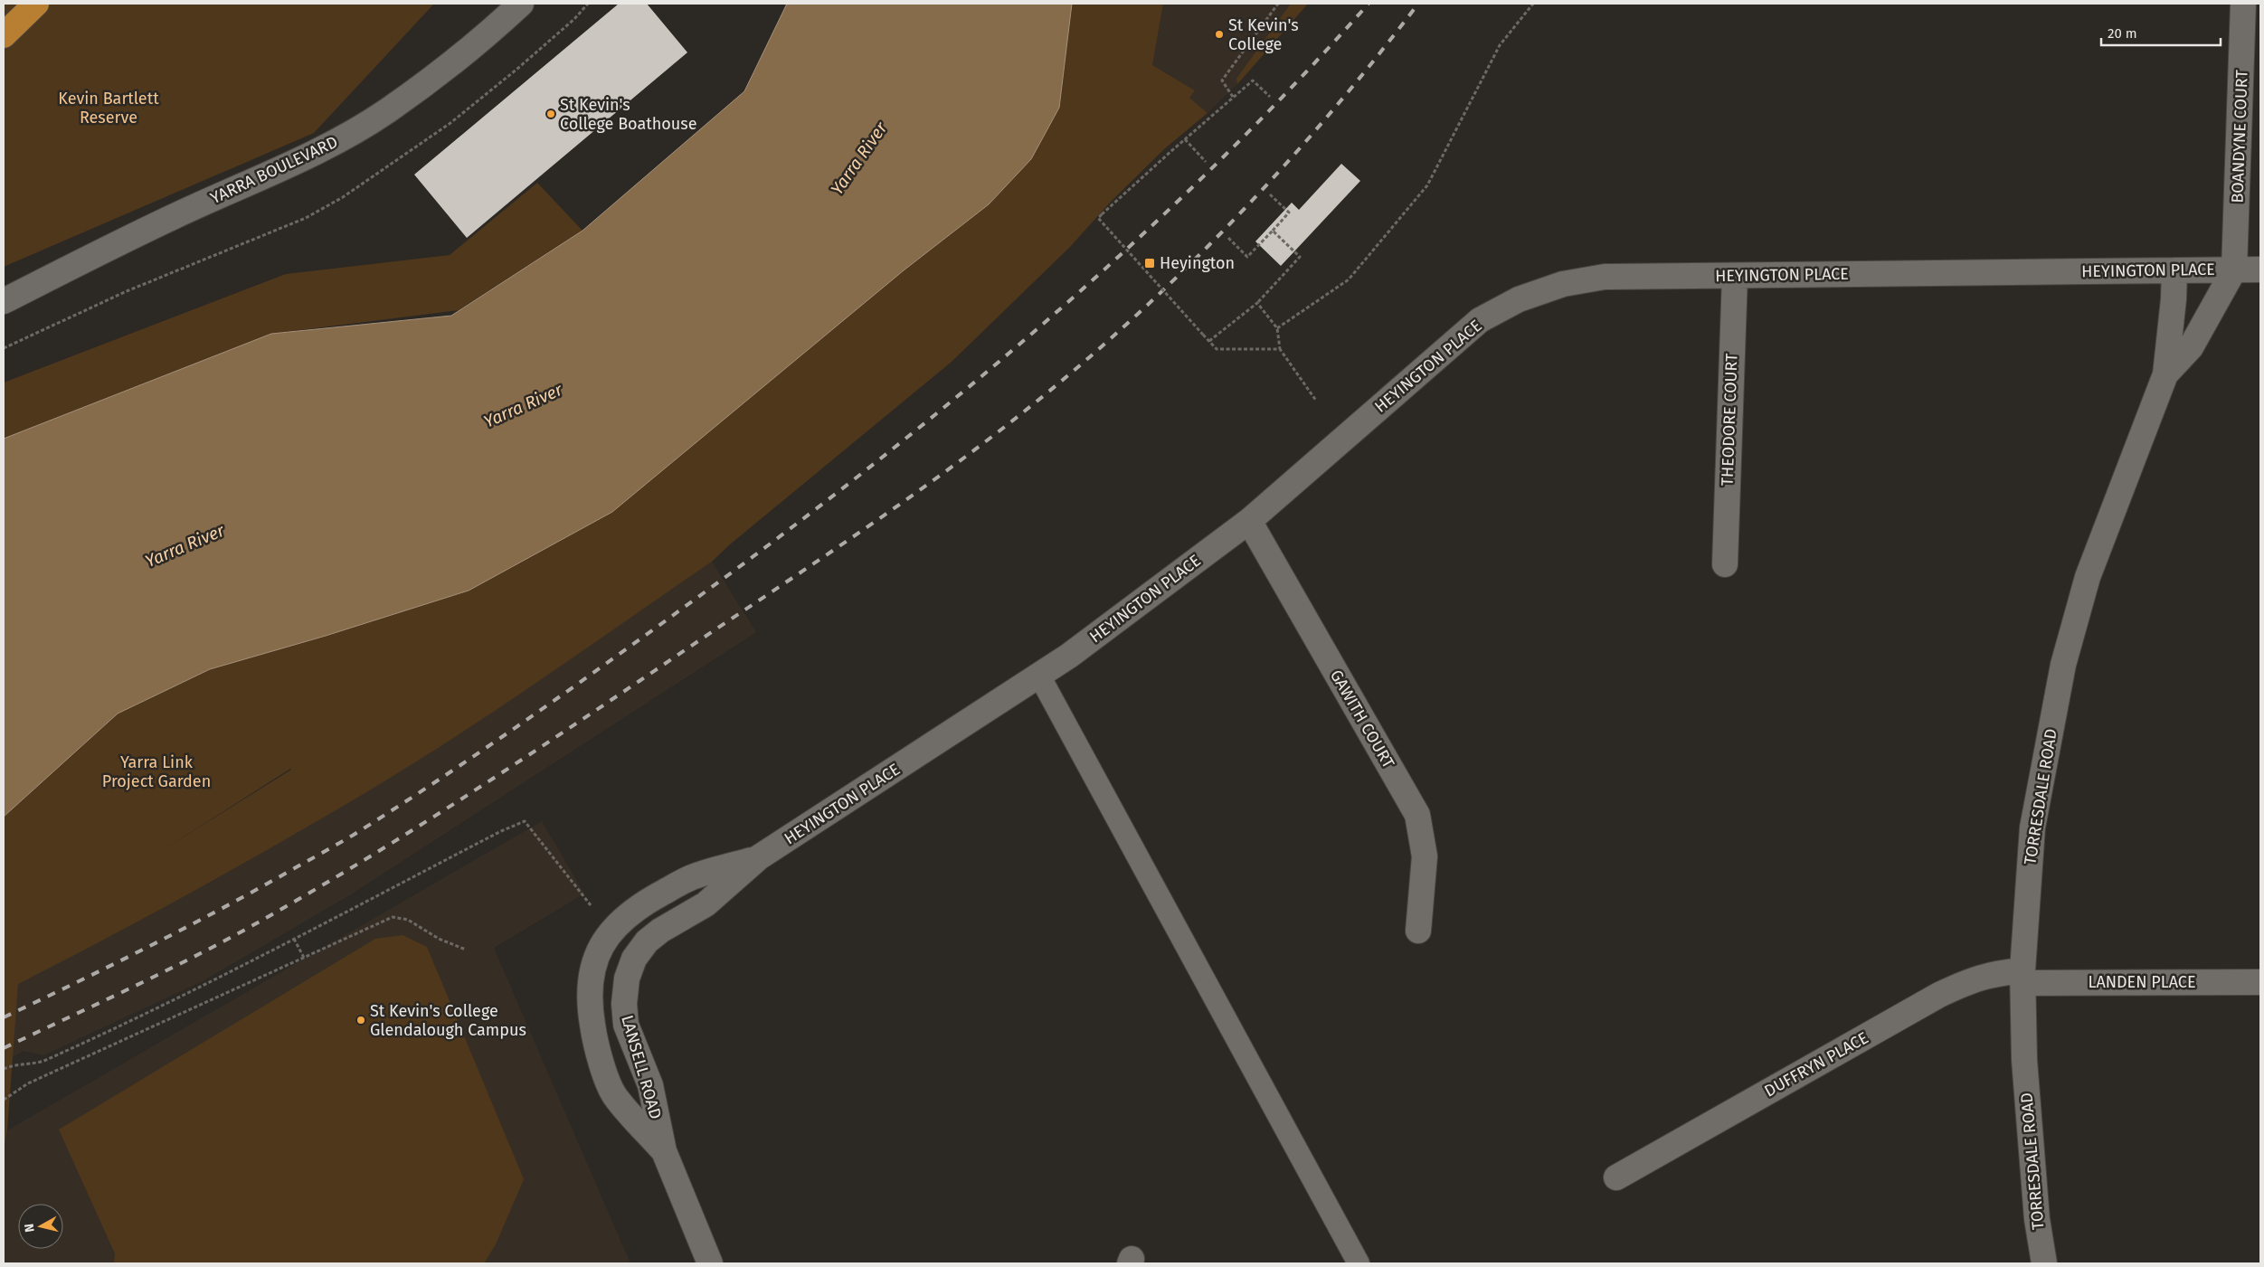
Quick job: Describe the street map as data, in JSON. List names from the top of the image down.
{
  "streets": {
    "street": [
      "BOANDYNE COURT",
      "YARRA BOULEVARD",
      "HEYINGTON PLACE",
      "THEODORE COURT",
      "GAWITH COURT",
      "TORRESDALE ROAD",
      "LANDEN PLACE",
      "DUFFRYN PLACE",
      "LANSELL ROAD"
    ]
  },
  "crossings": [
    ["BOANDYNE COURT", "HEYINGTON PLACE"],
    ["BOANDYNE COURT", "TORRESDALE ROAD"],
    ["HEYINGTON PLACE", "THEODORE COURT"],
    ["HEYINGTON PLACE", "GAWITH COURT"],
    ["HEYINGTON PLACE", "TORRESDALE ROAD"],
    ["HEYINGTON PLACE", "LANSELL ROAD"],
    ["TORRESDALE ROAD", "LANDEN PLACE"],
    ["TORRESDALE ROAD", "DUFFRYN PLACE"],
    ["LANDEN PLACE", "DUFFRYN PLACE"]
  ],
  "water": ["Yarra River"],
  "parks": ["Kevin Bartlett Reserve", "Yarra Link Project Garden"],
  "places": {
    "other": ["St Kevin's College", "St Kevin's College Boathouse", "St Kevin's College Glendalough Campus"],
    "transit": ["Heyington"]
  },
  "scale_bar": "20 m",
  "north": "left"
}
